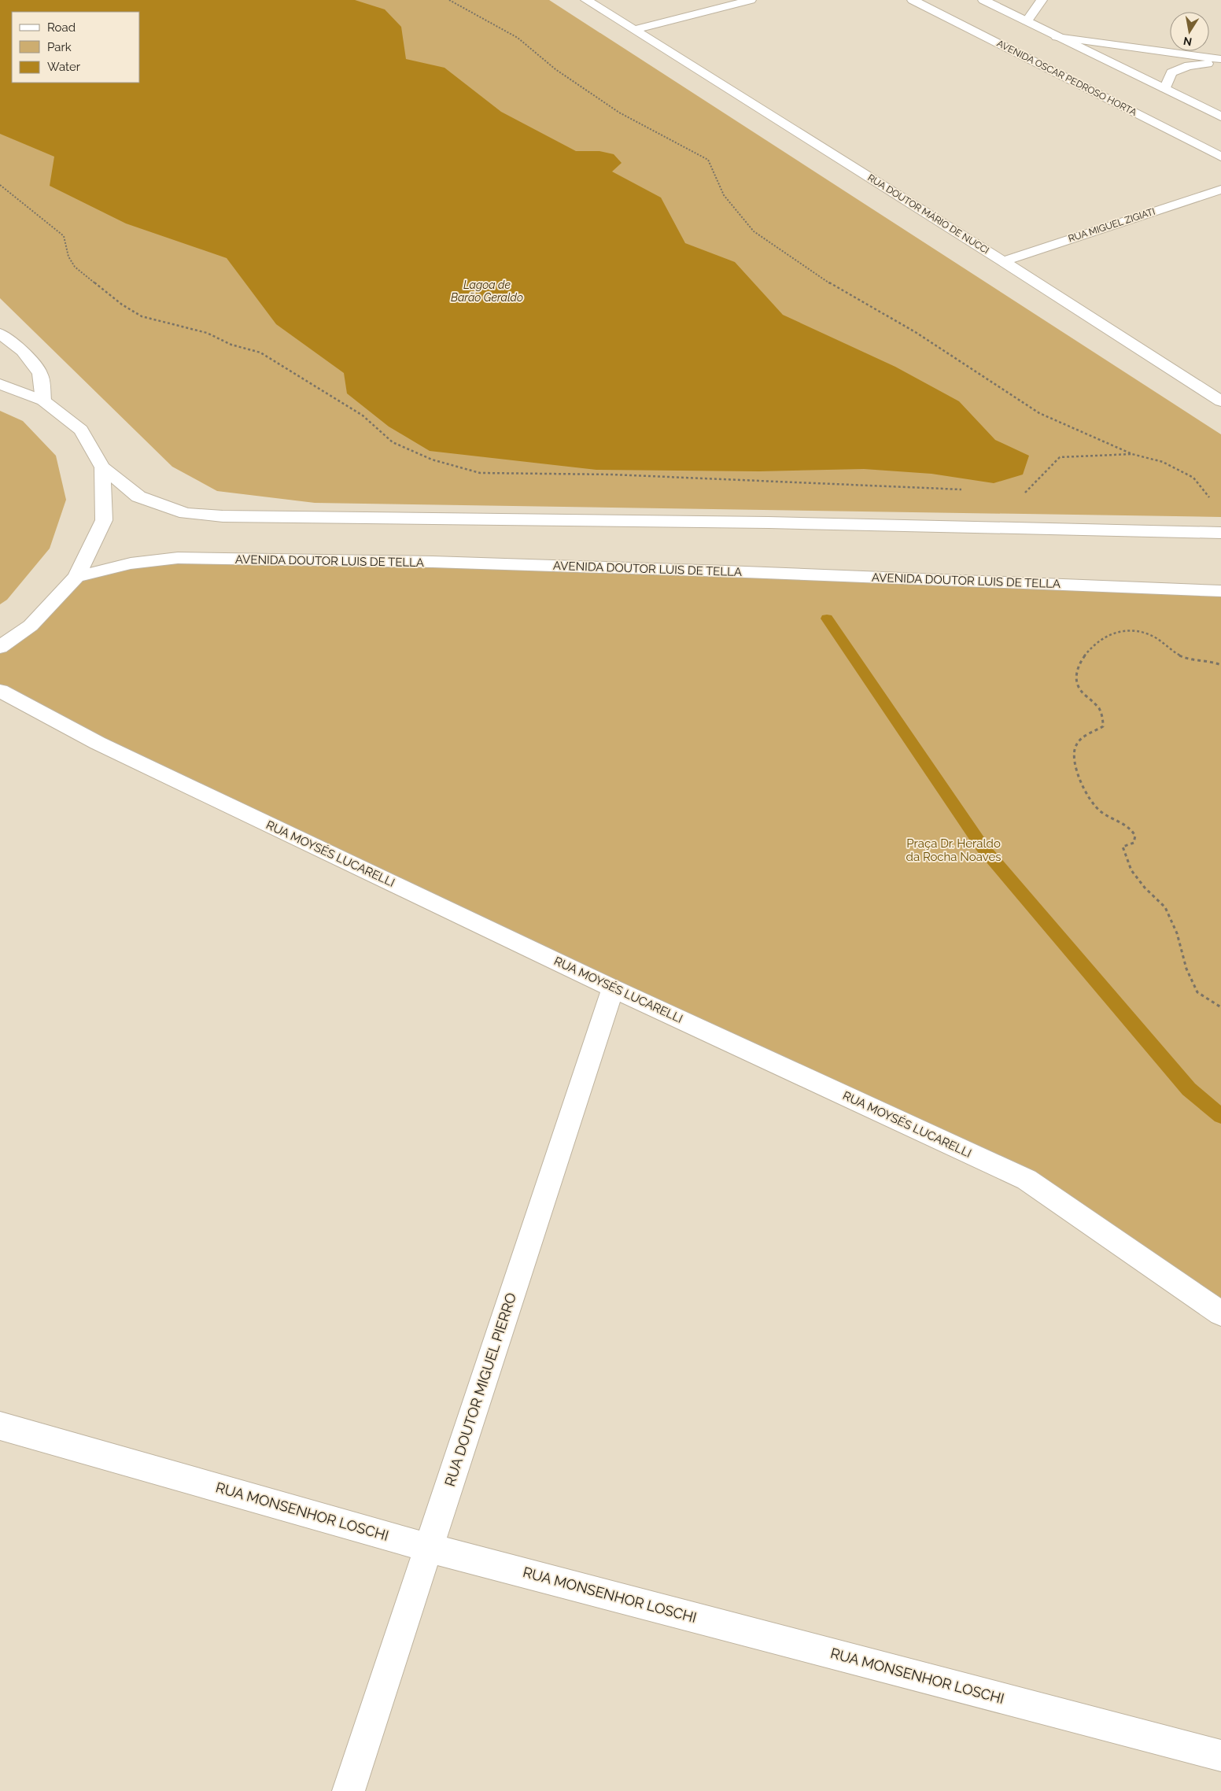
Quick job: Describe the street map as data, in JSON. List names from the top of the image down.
{
  "streets": {
    "street": [
      "AVENIDA OSCAR PEDROSO HORTA",
      "RUA DOUTOR MÁRIO DE NUCCI",
      "RUA MIGUEL ZIGIATI",
      "AVENIDA DOUTOR LUIS DE TELLA",
      "RUA MOYSÉS LUCARELLI",
      "RUA DOUTOR MIGUEL PIERRO",
      "RUA MONSENHOR LOSCHI"
    ]
  },
  "crossings": [
    ["RUA DOUTOR MÁRIO DE NUCCI", "RUA MIGUEL ZIGIATI"],
    ["RUA MOYSÉS LUCARELLI", "RUA DOUTOR MIGUEL PIERRO"],
    ["RUA DOUTOR MIGUEL PIERRO", "RUA MONSENHOR LOSCHI"]
  ],
  "water": ["Lagoa de Barão Geraldo"],
  "parks": ["Praça Dr. Heraldo da Rocha Noaves"],
  "legend": ["Road", "Park", "Water"],
  "north": "bottom"
}
